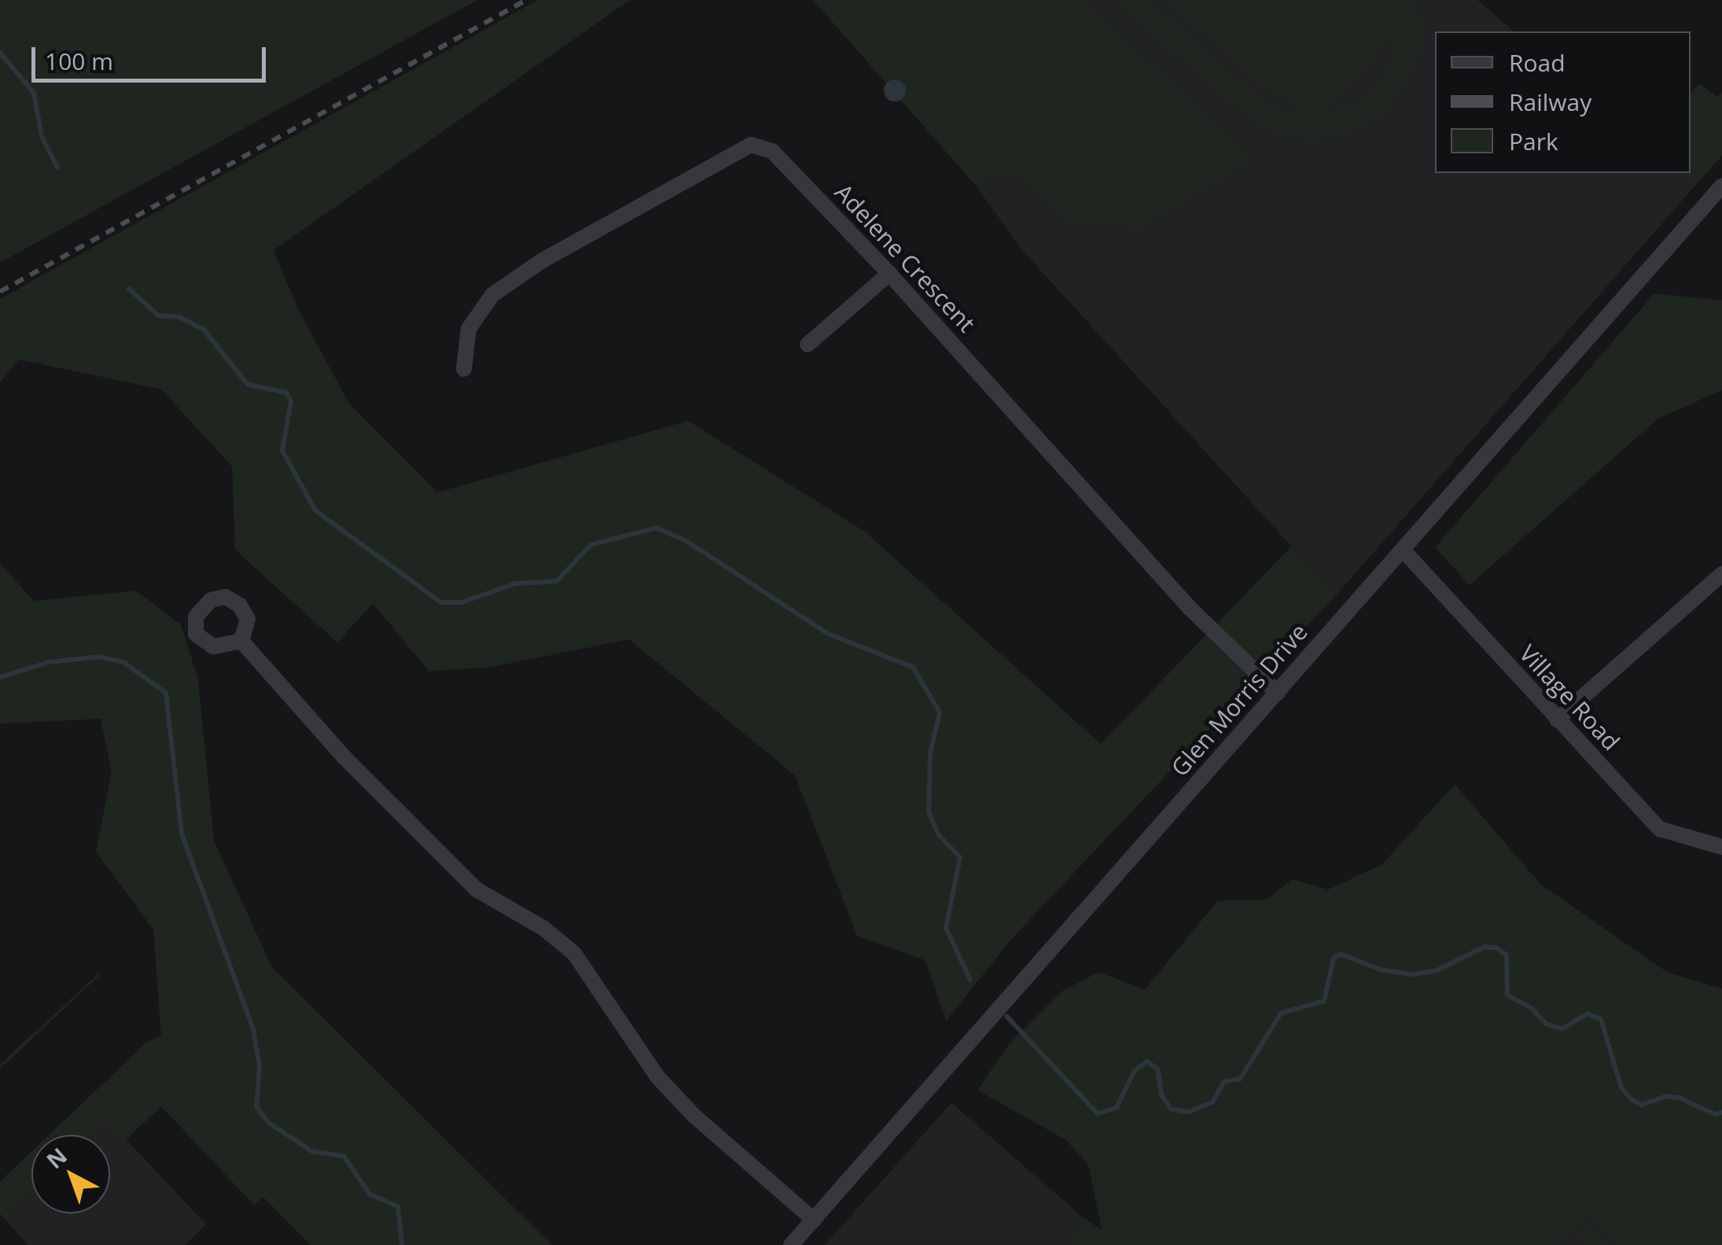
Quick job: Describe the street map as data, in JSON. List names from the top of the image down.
{
  "streets": {
    "street": ["Adelene Crescent", "Village Road", "Glen Morris Drive"]
  },
  "crossings": [
    ["Adelene Crescent", "Glen Morris Drive"],
    ["Village Road", "Glen Morris Drive"]
  ],
  "legend": ["Road", "Railway", "Park"],
  "scale_bar": "100 m",
  "north": "top left"
}
